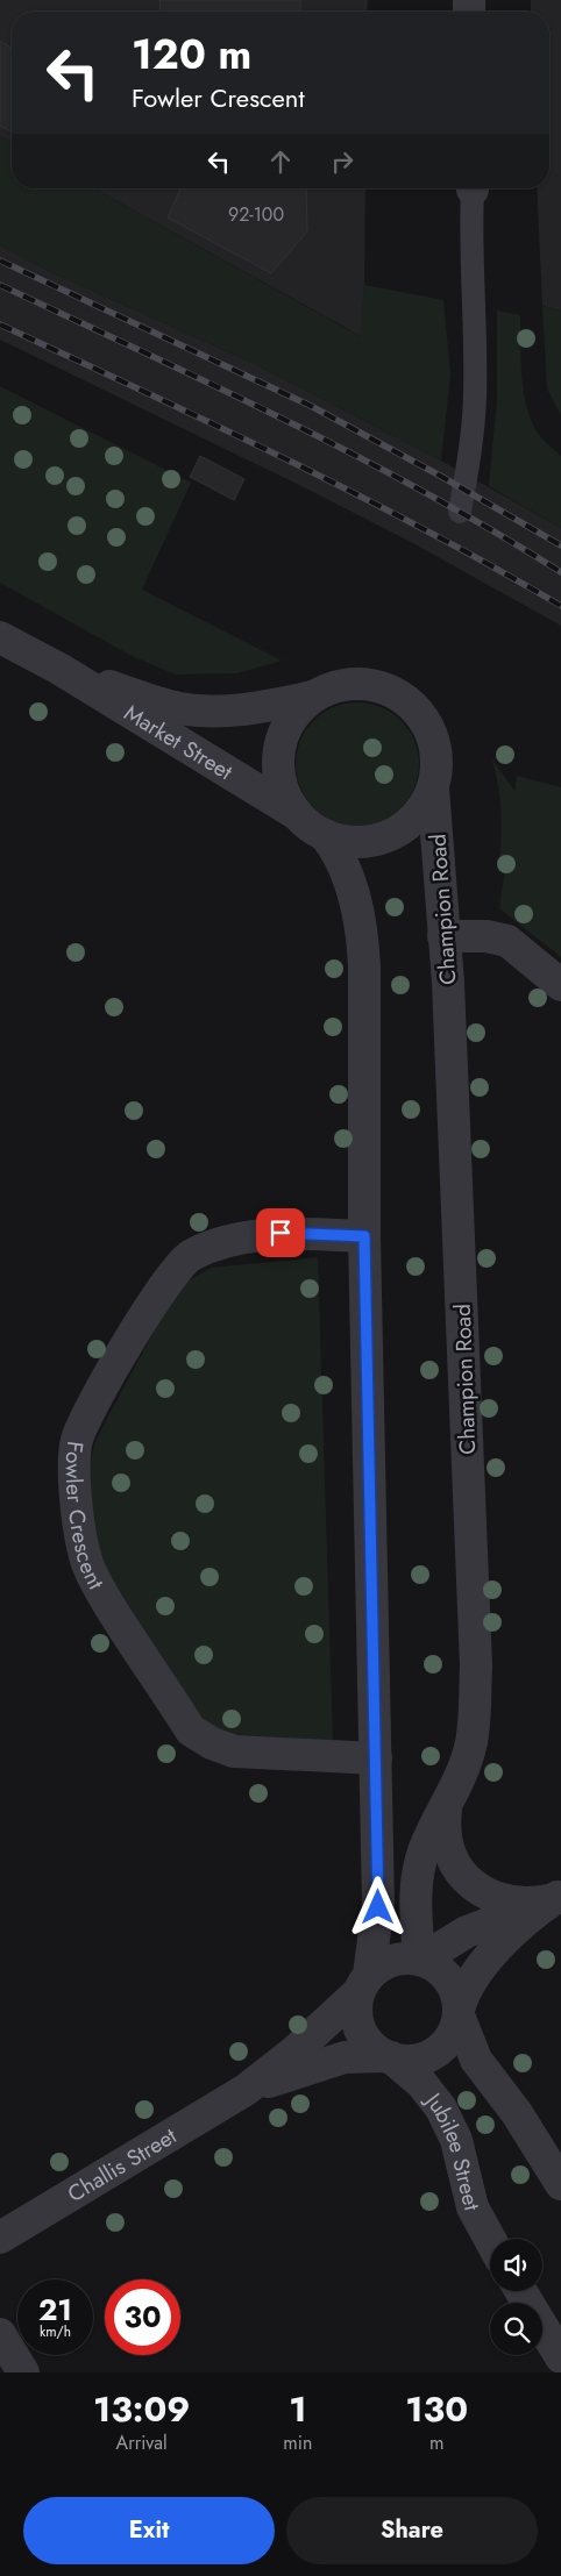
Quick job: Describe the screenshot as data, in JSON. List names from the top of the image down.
{
  "streets": {
    "street": [
      "Market Street",
      "Champion Road",
      "Fowler Crescent",
      "Jubilee Street",
      "Challis Street"
    ]
  },
  "crossings": [
    ["Market Street", "Champion Road"],
    ["Champion Road", "Jubilee Street"],
    ["Champion Road", "Challis Street"],
    ["Jubilee Street", "Challis Street"]
  ],
  "house_numbers": ["92-100"],
  "page": {
    "turn": ["120 m", "Fowler Crescent"],
    "speed": "21 km/h",
    "limit": "30",
    "eta": [
      "13:09",
      "Arrival",
      "1",
      "min",
      "130",
      "m"
    ],
    "buttons": ["Exit", "Share"]
  }
}
